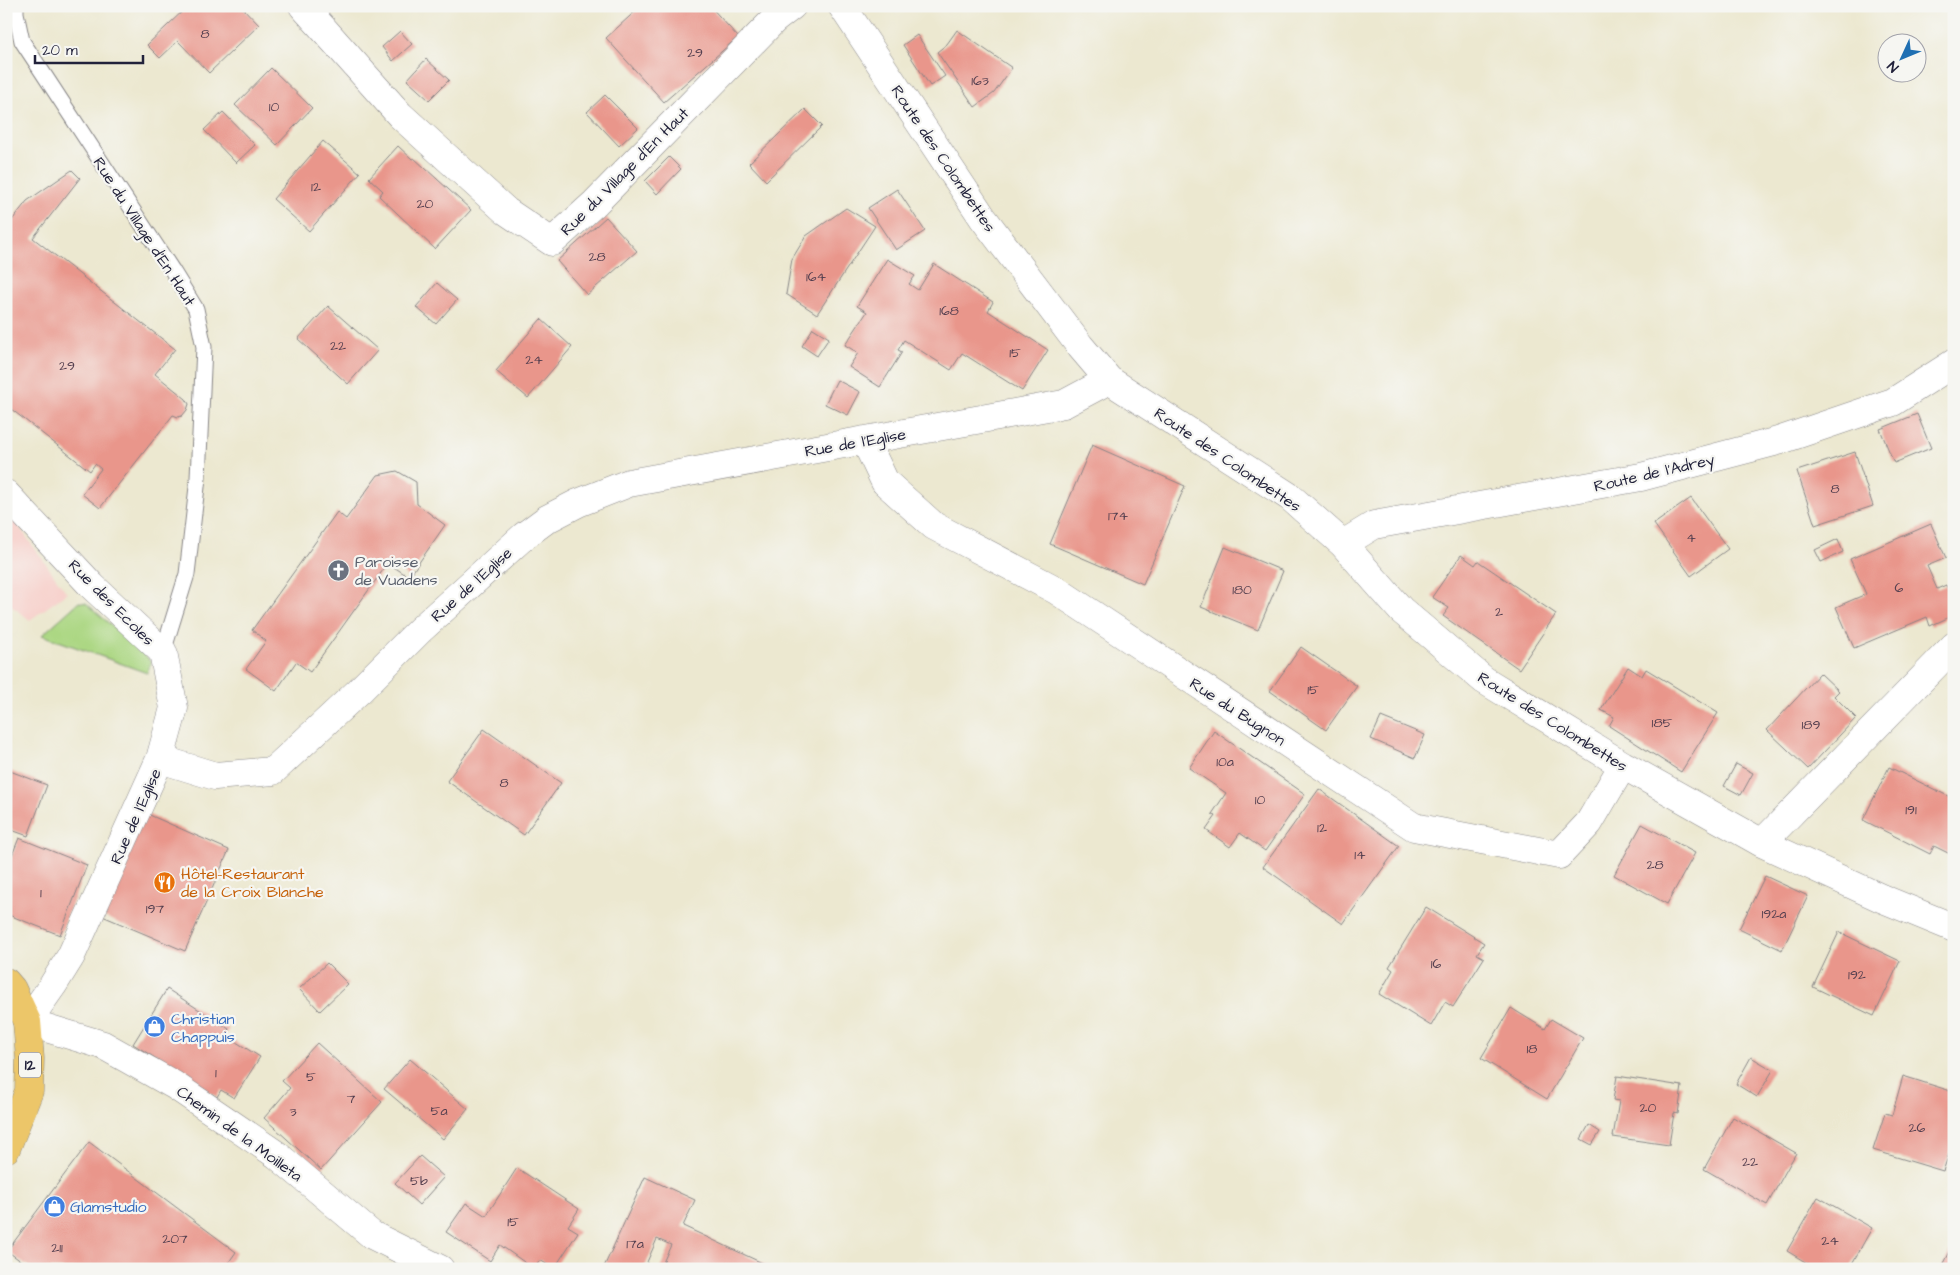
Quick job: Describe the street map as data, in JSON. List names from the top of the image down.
{
  "streets": {
    "main road": ["12"],
    "street": [
      "Route des Colombettes",
      "Rue du Village d'En Haut",
      "Rue de l'Eglise",
      "Route de l'Adrey",
      "Rue des Ecoles",
      "Rue du Bugnon",
      "Chemin de la Moilleta"
    ]
  },
  "crossings": [
    ["Route des Colombettes", "Rue de l'Eglise"],
    ["Route des Colombettes", "Route de l'Adrey"],
    ["Route des Colombettes", "Rue du Bugnon"],
    ["Rue du Village d'En Haut", "Rue des Ecoles"],
    ["Rue de l'Eglise", "Rue des Ecoles"],
    ["Rue de l'Eglise", "Rue du Bugnon"],
    ["Rue de l'Eglise", "12"],
    ["Rue de l'Eglise", "Chemin de la Moilleta"],
    ["12", "Chemin de la Moilleta"]
  ],
  "places": {
    "church": ["Paroisse de Vuadens"],
    "restaurant": ["Hôtel-Restaurant de la Croix Blanche"],
    "shop": ["Christian Chappuis", "Glamstudio"]
  },
  "house_numbers": [
    "8",
    "29",
    "163",
    "10",
    "12",
    "20",
    "28",
    "164",
    "168",
    "22",
    "15",
    "24",
    "29",
    "8",
    "174",
    "4",
    "6",
    "180",
    "2",
    "15",
    "185",
    "189",
    "10a",
    "8",
    "10",
    "191",
    "12",
    "14",
    "28",
    "1",
    "197",
    "192a",
    "16",
    "192",
    "18",
    "1",
    "5",
    "7",
    "20",
    "5a",
    "3",
    "26",
    "22",
    "5b",
    "15",
    "207",
    "24",
    "17a",
    "211"
  ],
  "scale_bar": "20 m",
  "north": "bottom left"
}
